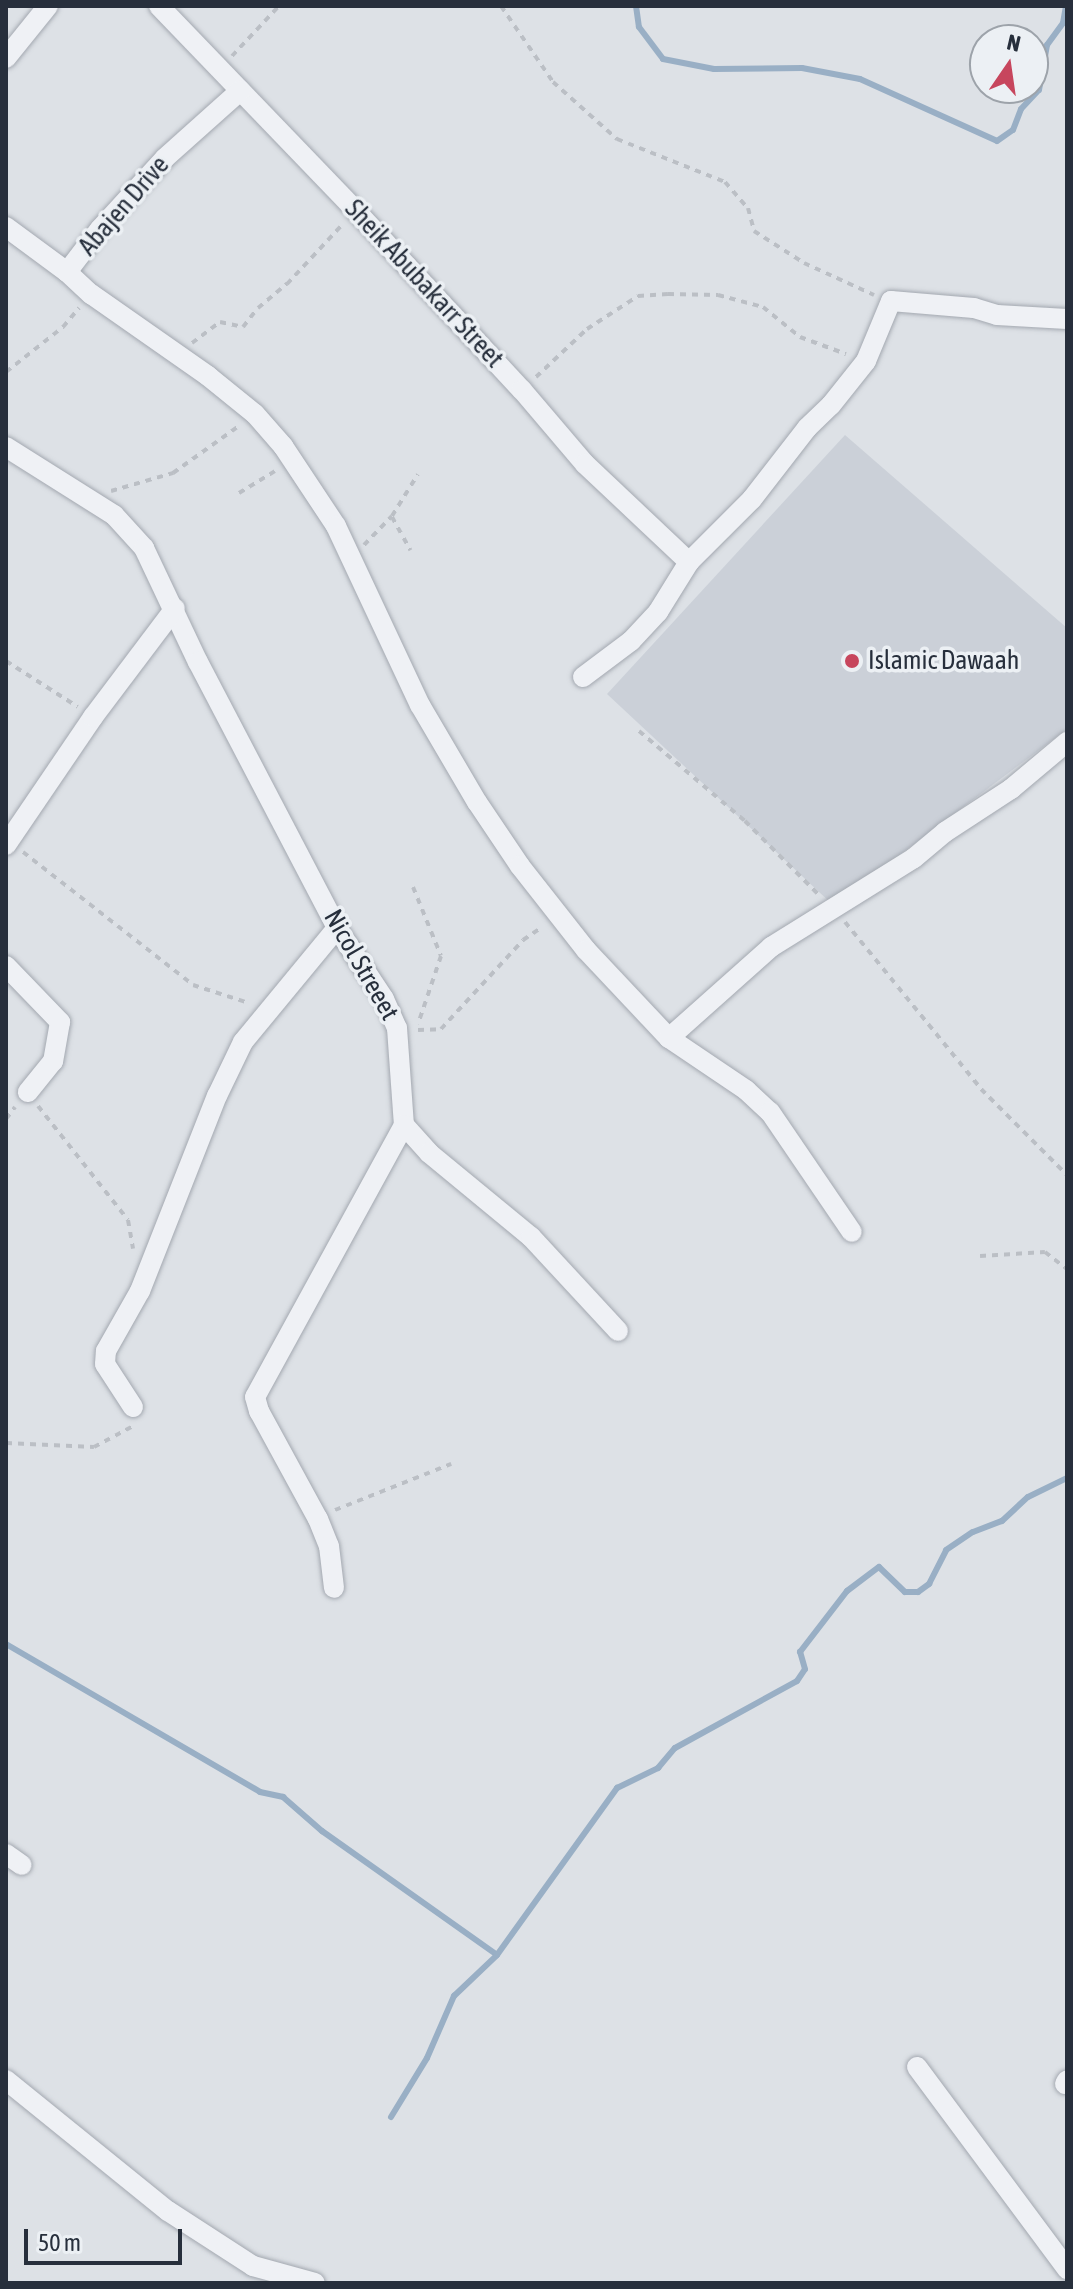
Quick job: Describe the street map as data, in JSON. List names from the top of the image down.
{
  "streets": {
    "street": ["Abajen Drive", "Sheik Abubakarr Street", "Nicol Streeet"]
  },
  "crossings": [
    ["Abajen Drive", "Sheik Abubakarr Street"]
  ],
  "places": ["Islamic Dawaah"],
  "scale_bar": "50 m",
  "north": "top"
}
